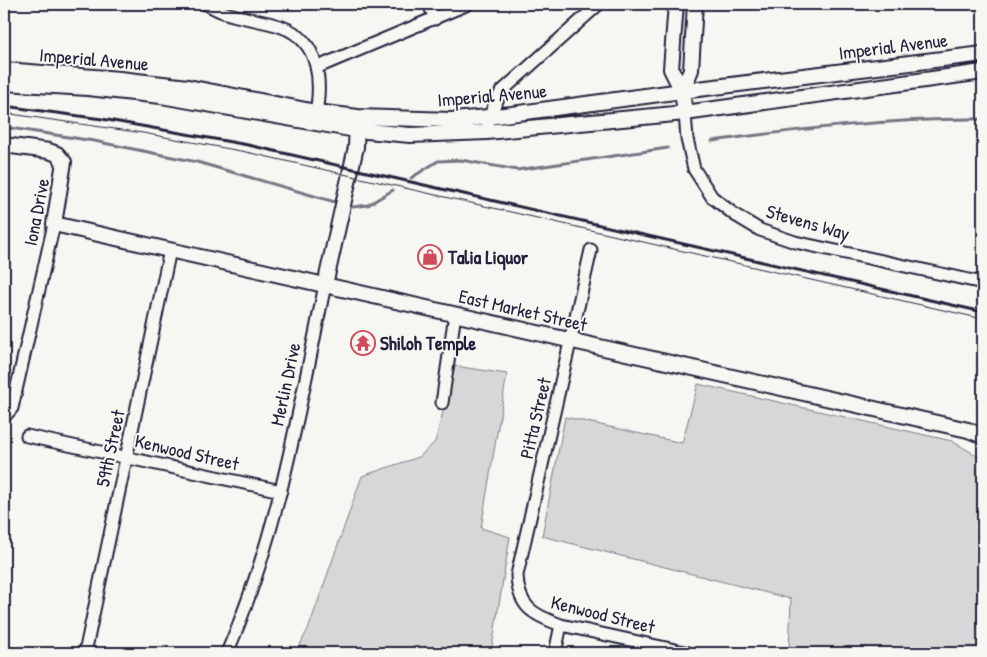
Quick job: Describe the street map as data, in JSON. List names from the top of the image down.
{
  "streets": {
    "main road": [
      "Imperial Avenue",
      "Iona Drive",
      "Stevens Way",
      "East Market Street",
      "Merlin Drive"
    ],
    "street": ["Pitta Street", "59th Street", "Kenwood Street"]
  },
  "crossings": [
    ["Imperial Avenue", "Stevens Way"],
    ["Imperial Avenue", "Merlin Drive"],
    ["Iona Drive", "East Market Street"],
    ["East Market Street", "Merlin Drive"],
    ["East Market Street", "Pitta Street"],
    ["East Market Street", "59th Street"],
    ["Merlin Drive", "Kenwood Street"],
    ["Pitta Street", "Kenwood Street"],
    ["59th Street", "Kenwood Street"]
  ],
  "places": {
    "shop": ["Talia Liquor"],
    "temple": ["Shiloh Temple"]
  }
}
